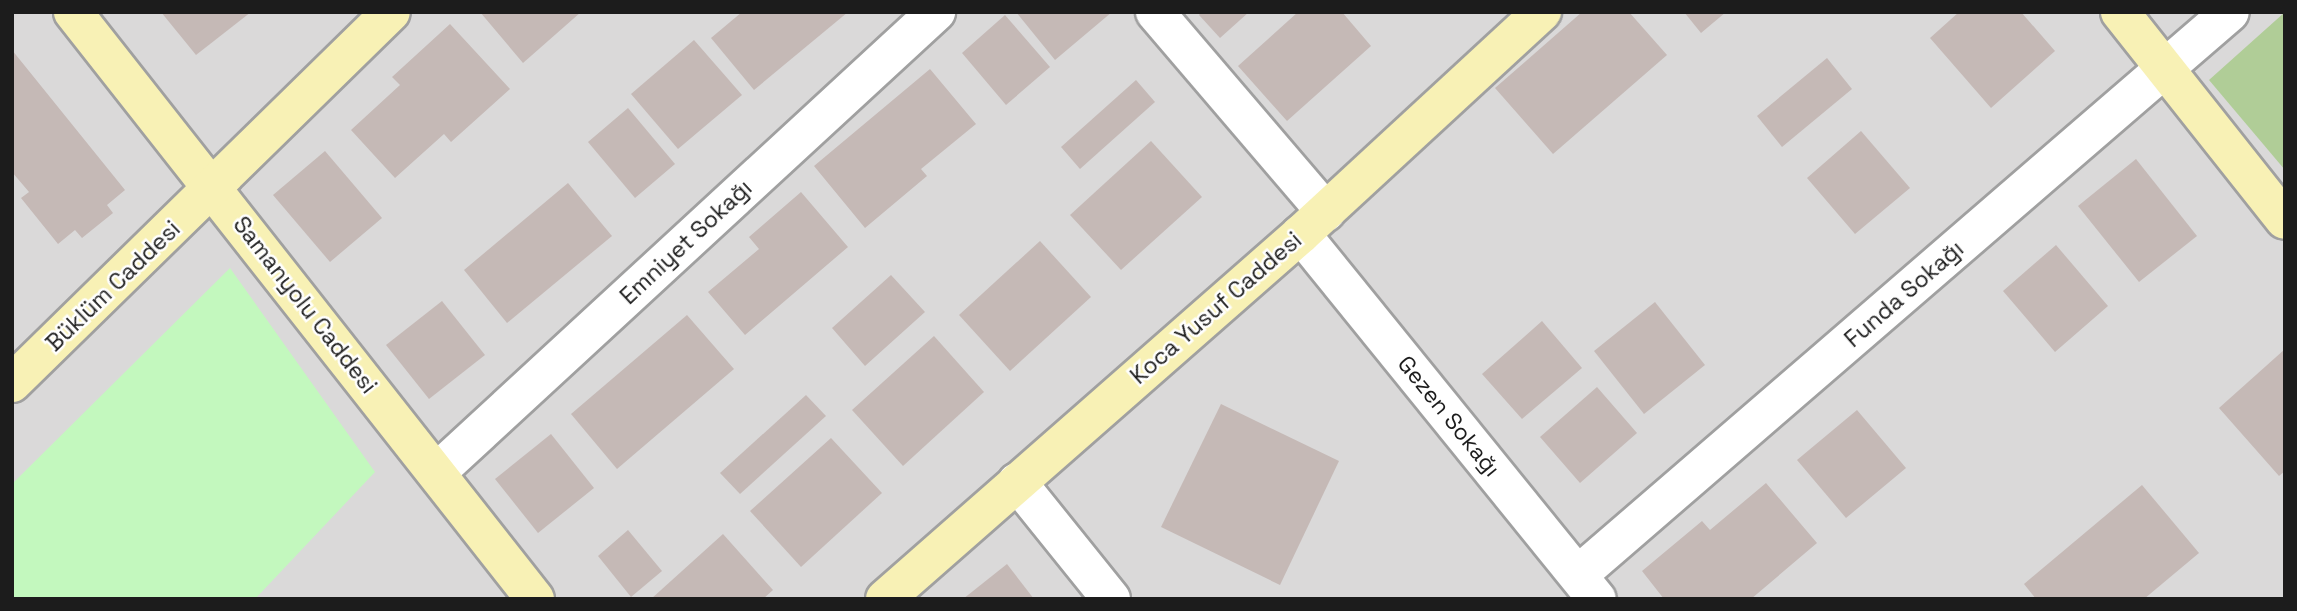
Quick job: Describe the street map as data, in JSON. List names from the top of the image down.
{
  "streets": {
    "street": [
      "Emniyet Sokağı",
      "Büklüm Caddesi",
      "Funda Sokağı",
      "Samanyolu Caddesi",
      "Koca Yusuf Caddesi",
      "Gezen Sokağı"
    ]
  },
  "crossings": [
    ["Emniyet Sokağı", "Samanyolu Caddesi"],
    ["Büklüm Caddesi", "Samanyolu Caddesi"],
    ["Funda Sokağı", "Gezen Sokağı"],
    ["Koca Yusuf Caddesi", "Gezen Sokağı"]
  ]
}
